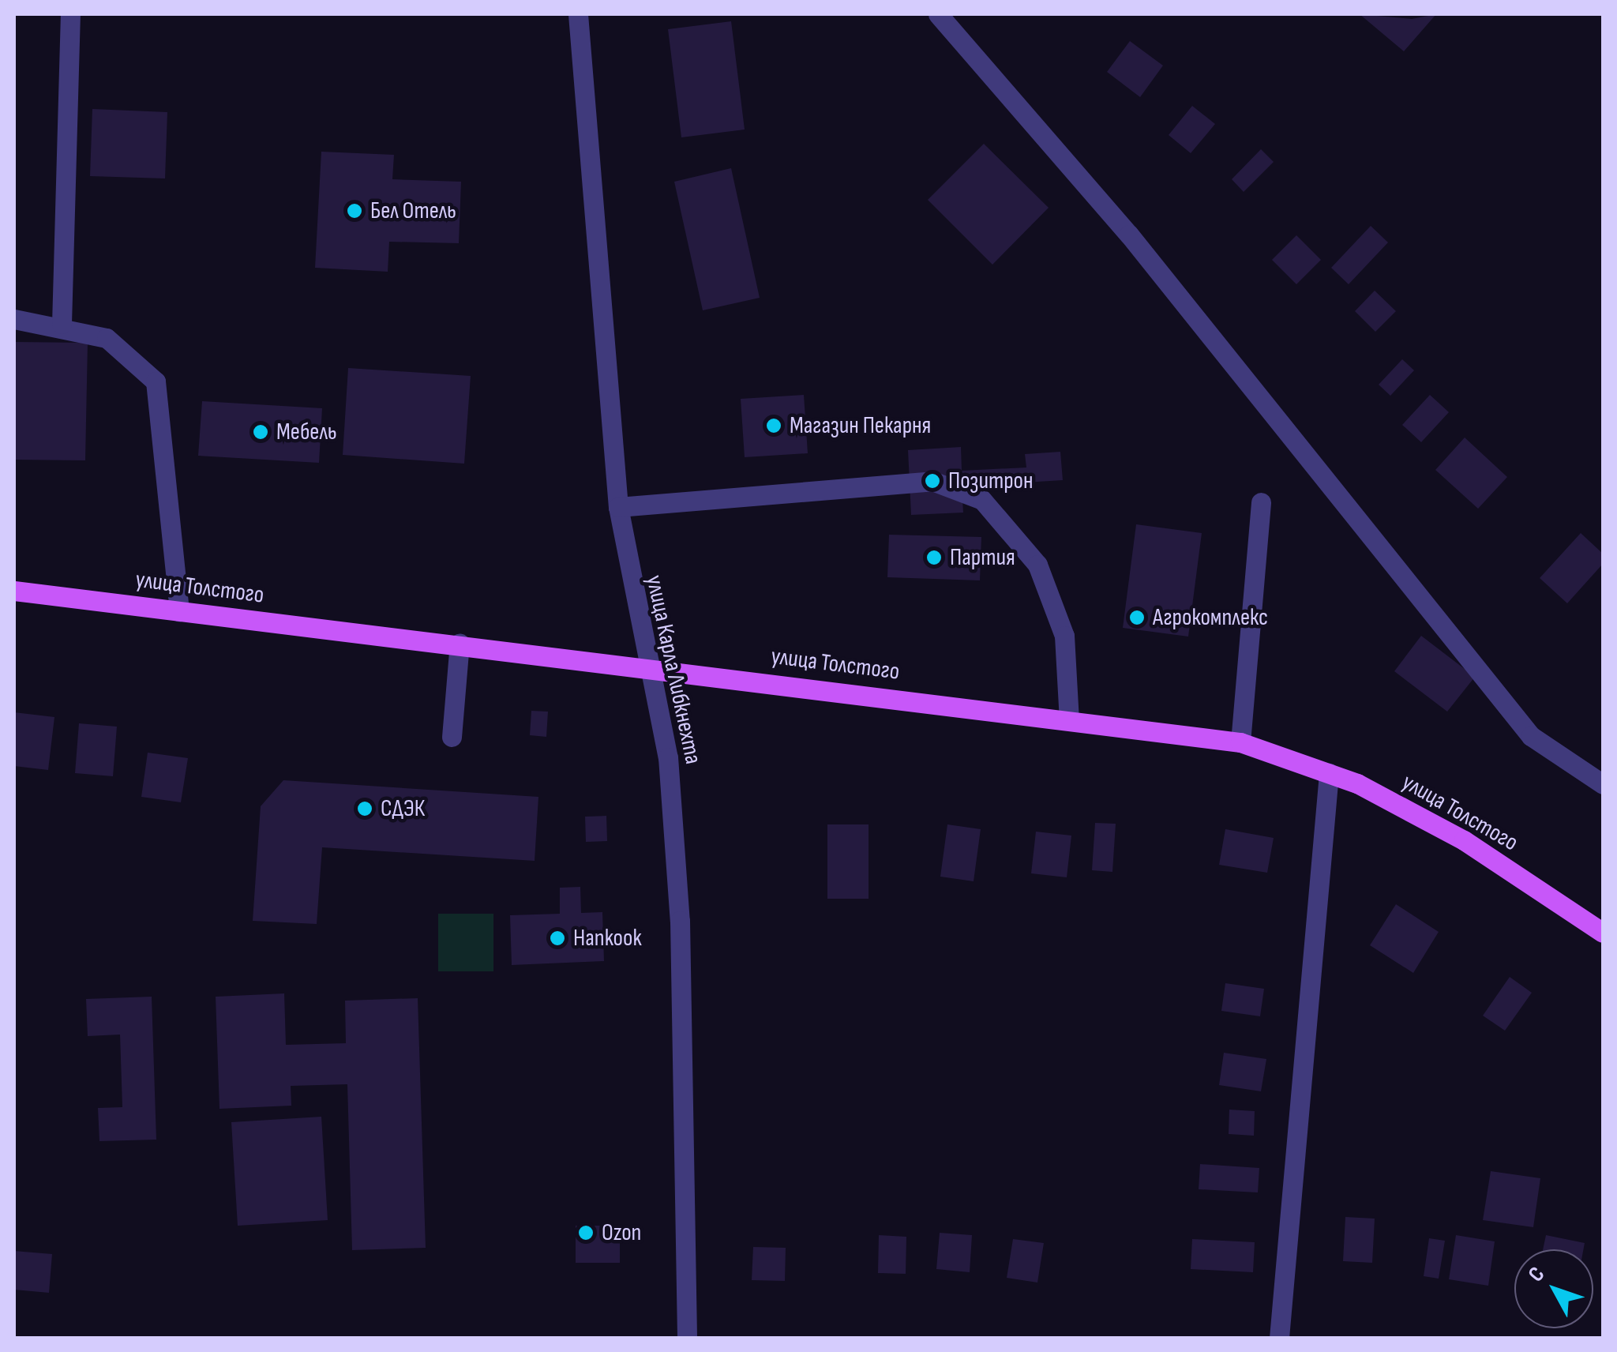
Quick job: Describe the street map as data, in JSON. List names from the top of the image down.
{
  "streets": {
    "main road": ["улица Толстого"],
    "street": ["улица Карла Либкнехта"]
  },
  "crossings": [
    ["улица Толстого", "улица Карла Либкнехта"]
  ],
  "places": [
    "Бел Отель",
    "Магазин Пекарня",
    "Мебель",
    "Позитрон",
    "Партия",
    "Агрокомплекс",
    "СДЭК",
    "Hankook",
    "Ozon"
  ],
  "north": "top left"
}
